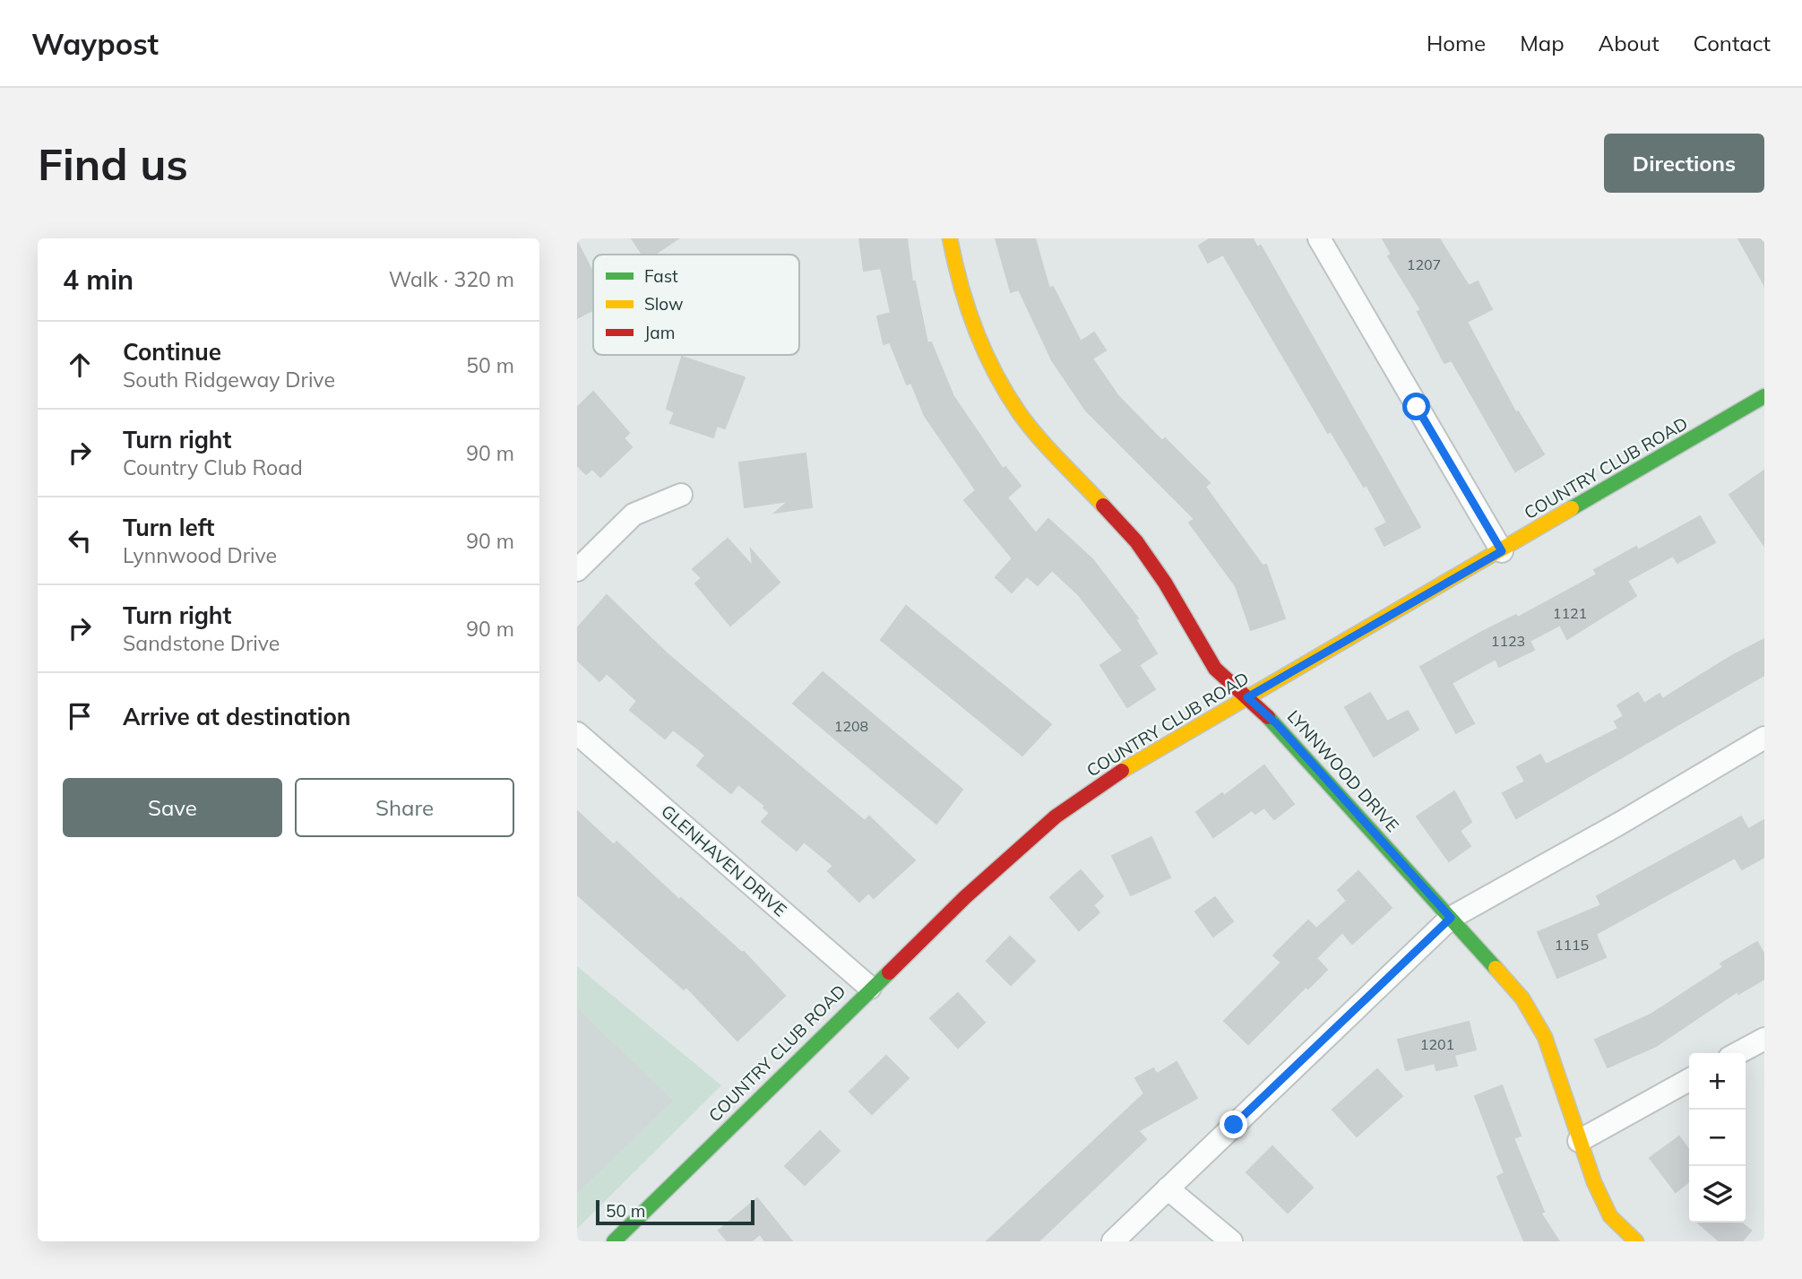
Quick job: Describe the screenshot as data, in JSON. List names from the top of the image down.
{
  "streets": {
    "main road": ["COUNTRY CLUB ROAD", "LYNNWOOD DRIVE"],
    "street": ["GLENHAVEN DRIVE"]
  },
  "crossings": [
    ["COUNTRY CLUB ROAD", "LYNNWOOD DRIVE"],
    ["COUNTRY CLUB ROAD", "GLENHAVEN DRIVE"]
  ],
  "house_numbers": [
    "1207",
    "1121",
    "1123",
    "1208",
    "1115",
    "1201"
  ],
  "legend": ["Fast", "Slow", "Jam"],
  "scale_bar": "50 m",
  "page": {
    "header": "Waypost",
    "nav": [
      "Home",
      "Map",
      "About",
      "Contact"
    ],
    "buttons": [
      "Directions",
      ["Save", "Share"]
    ],
    "title": "Find us",
    "heading": ["4 min", "Walk · 320 m"],
    "list": [
      ["Continue", "South Ridgeway Drive", "50 m"],
      ["Turn right", "Country Club Road", "90 m"],
      ["Turn left", "Lynnwood Drive", "90 m"],
      ["Turn right", "Sandstone Drive", "90 m"],
      "Arrive at destination"
    ],
    "map_buttons": ["+", "−"],
    "scale": "50 m"
  }
}
